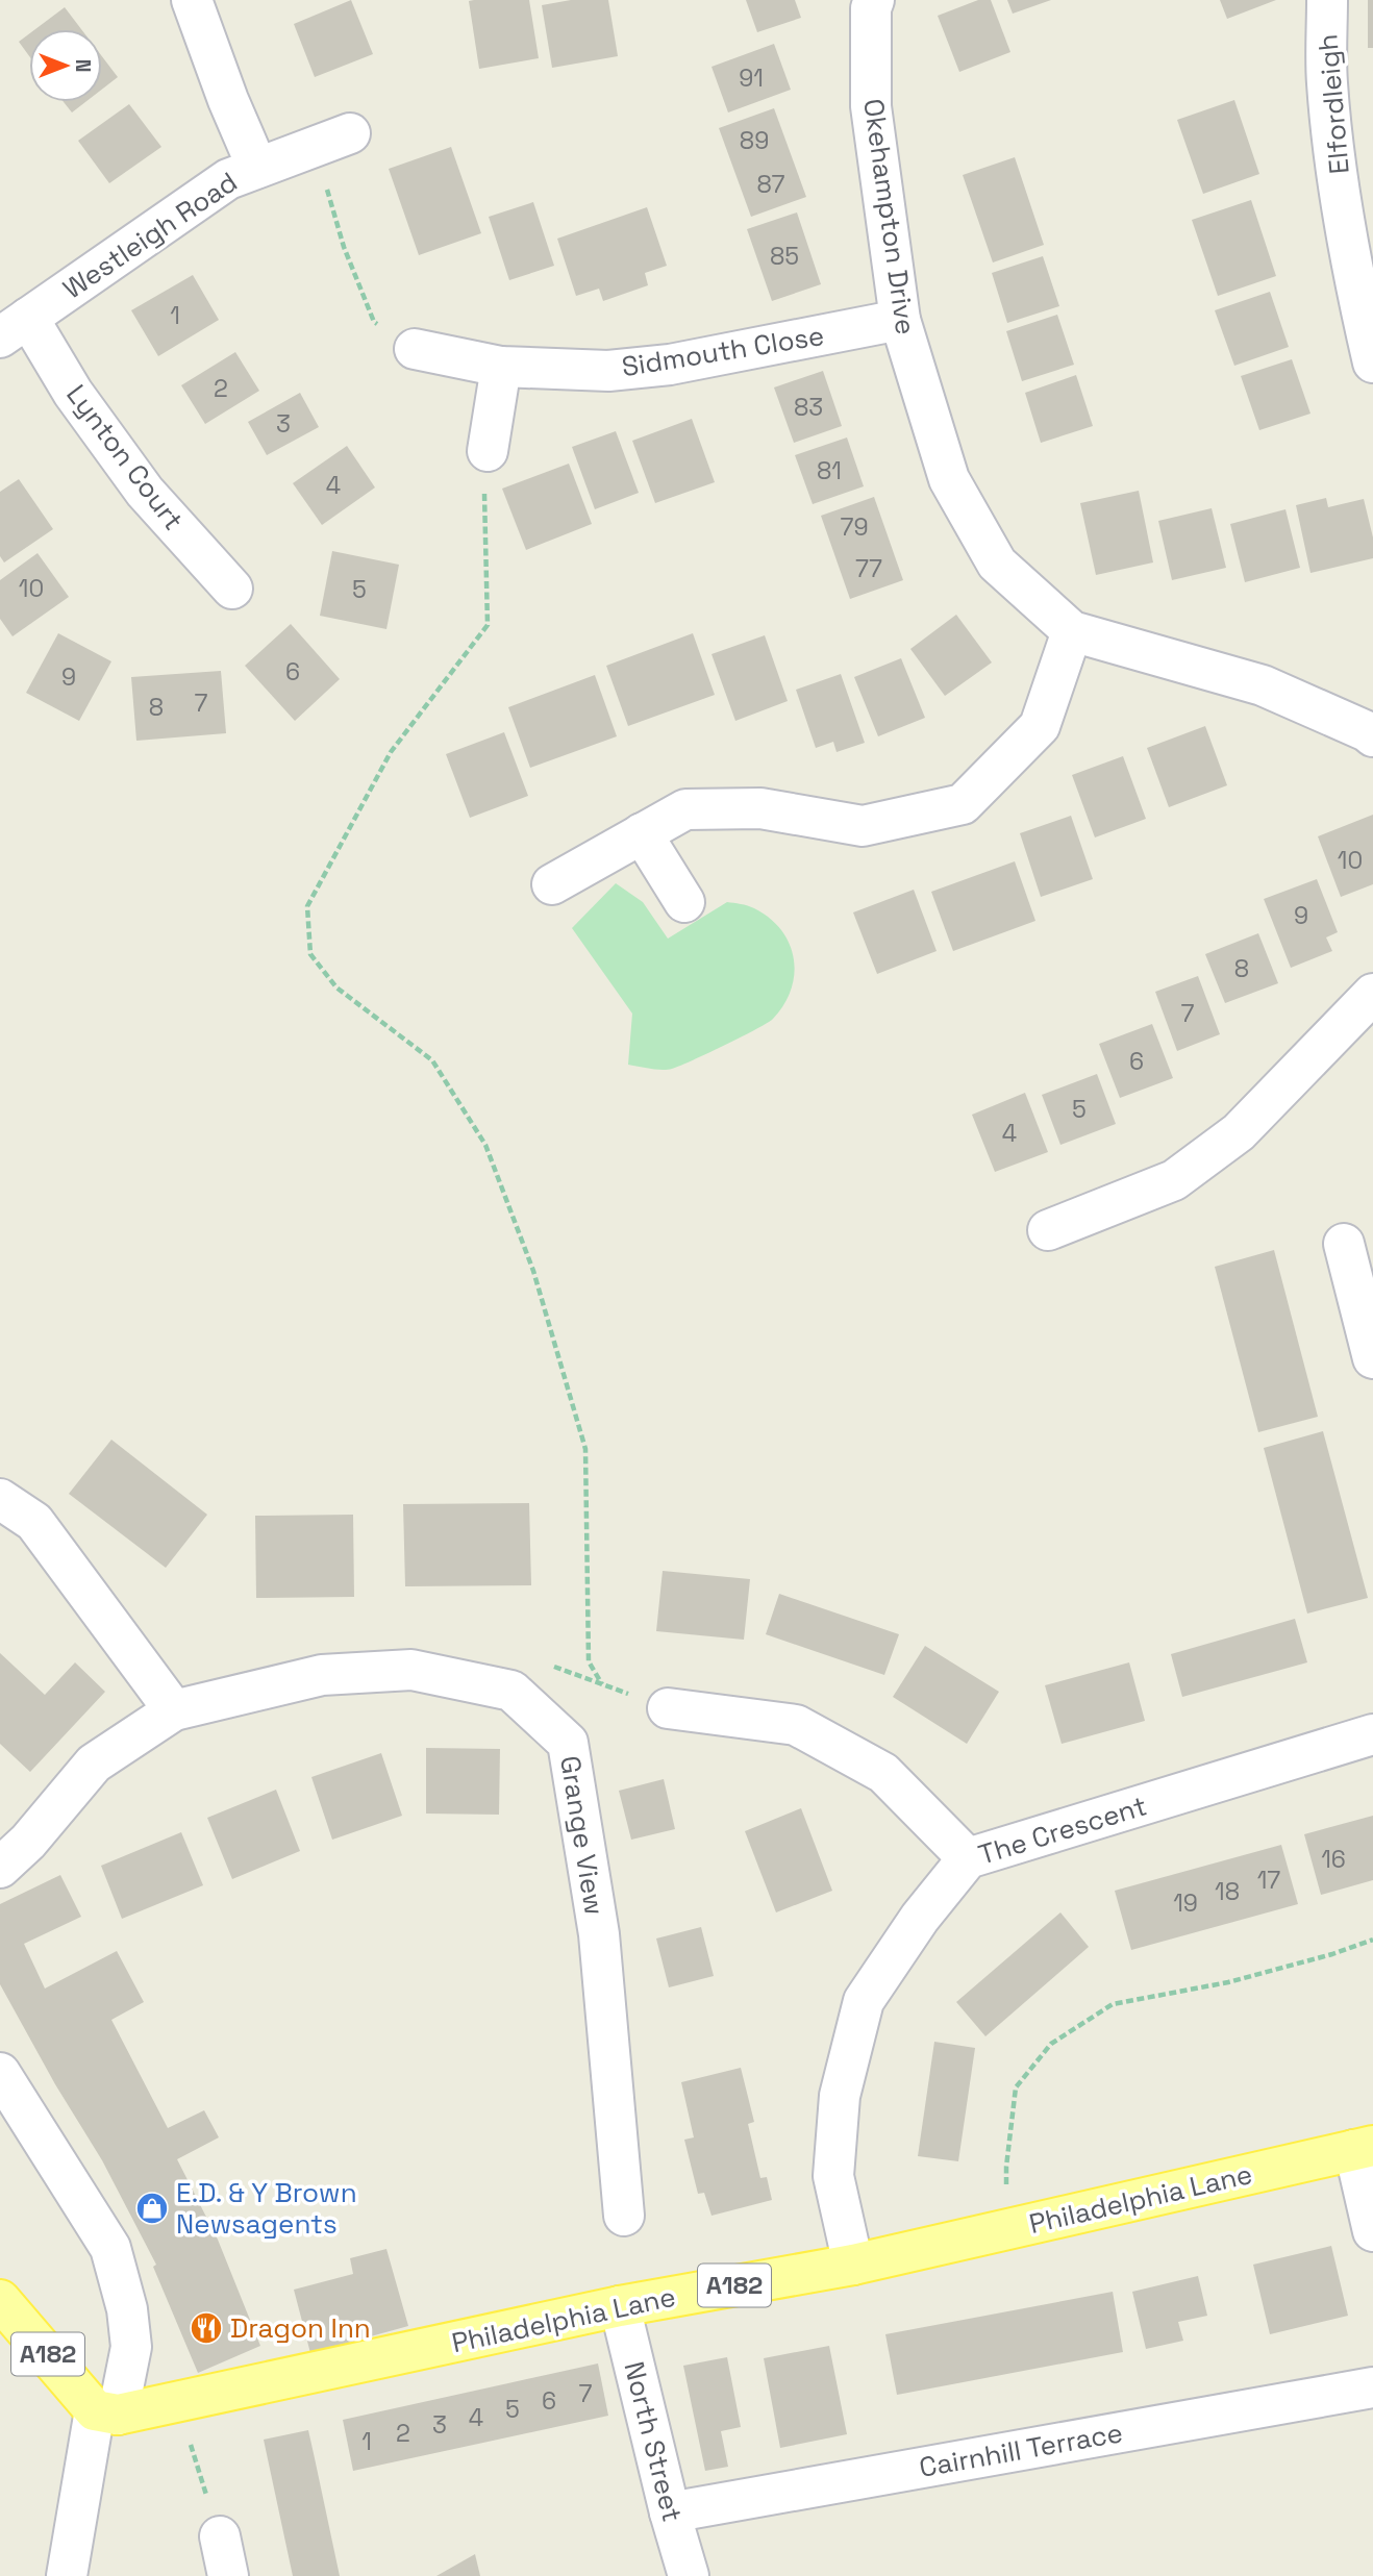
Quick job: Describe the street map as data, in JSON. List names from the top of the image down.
{
  "streets": {
    "main road": ["Philadelphia Lane", "A182"],
    "street": [
      "Elfordleigh",
      "Okehampton Drive",
      "Westleigh Road",
      "Sidmouth Close",
      "Lynton Court",
      "The Crescent",
      "Grange View",
      "North Street",
      "Cairnhill Terrace"
    ]
  },
  "crossings": [
    ["Okehampton Drive", "Sidmouth Close"],
    ["Westleigh Road", "Lynton Court"],
    ["The Crescent", "Philadelphia Lane"],
    ["Philadelphia Lane", "A182"],
    ["Philadelphia Lane", "North Street"],
    ["North Street", "Cairnhill Terrace"]
  ],
  "places": {
    "shop": ["E.D. & Y Brown Newsagents"],
    "restaurant": ["Dragon Inn"]
  },
  "house_numbers": [
    "91",
    "89",
    "87",
    "85",
    "1",
    "2",
    "83",
    "3",
    "81",
    "4",
    "79",
    "77",
    "10",
    "5",
    "6",
    "9",
    "7",
    "8",
    "10",
    "9",
    "8",
    "7",
    "6",
    "5",
    "4",
    "16",
    "17",
    "18",
    "19",
    "7",
    "6",
    "5",
    "4",
    "3",
    "2",
    "1"
  ],
  "north": "right"
}
